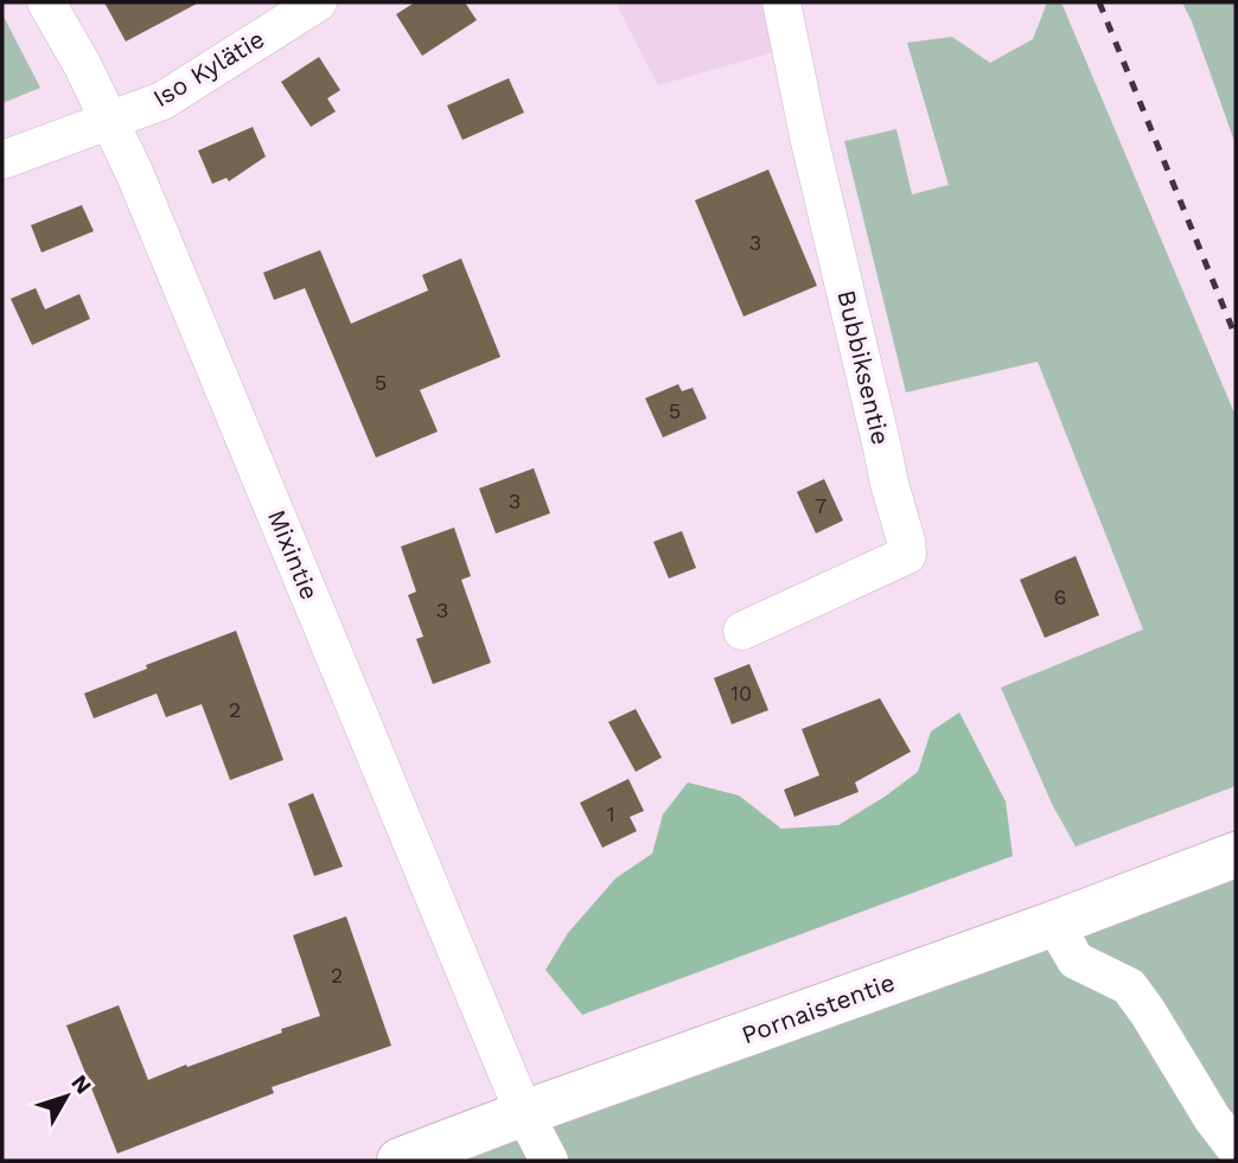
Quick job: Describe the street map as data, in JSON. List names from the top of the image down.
{
  "streets": {
    "street": [
      "Iso Kylätie",
      "Bubbiksentie",
      "Mixintie",
      "Pornaistentie"
    ]
  },
  "crossings": [
    ["Iso Kylätie", "Mixintie"],
    ["Mixintie", "Pornaistentie"]
  ],
  "house_numbers": [
    "3",
    "5",
    "5",
    "3",
    "7",
    "6",
    "3",
    "10",
    "2",
    "1",
    "2"
  ],
  "north": "top right"
}
